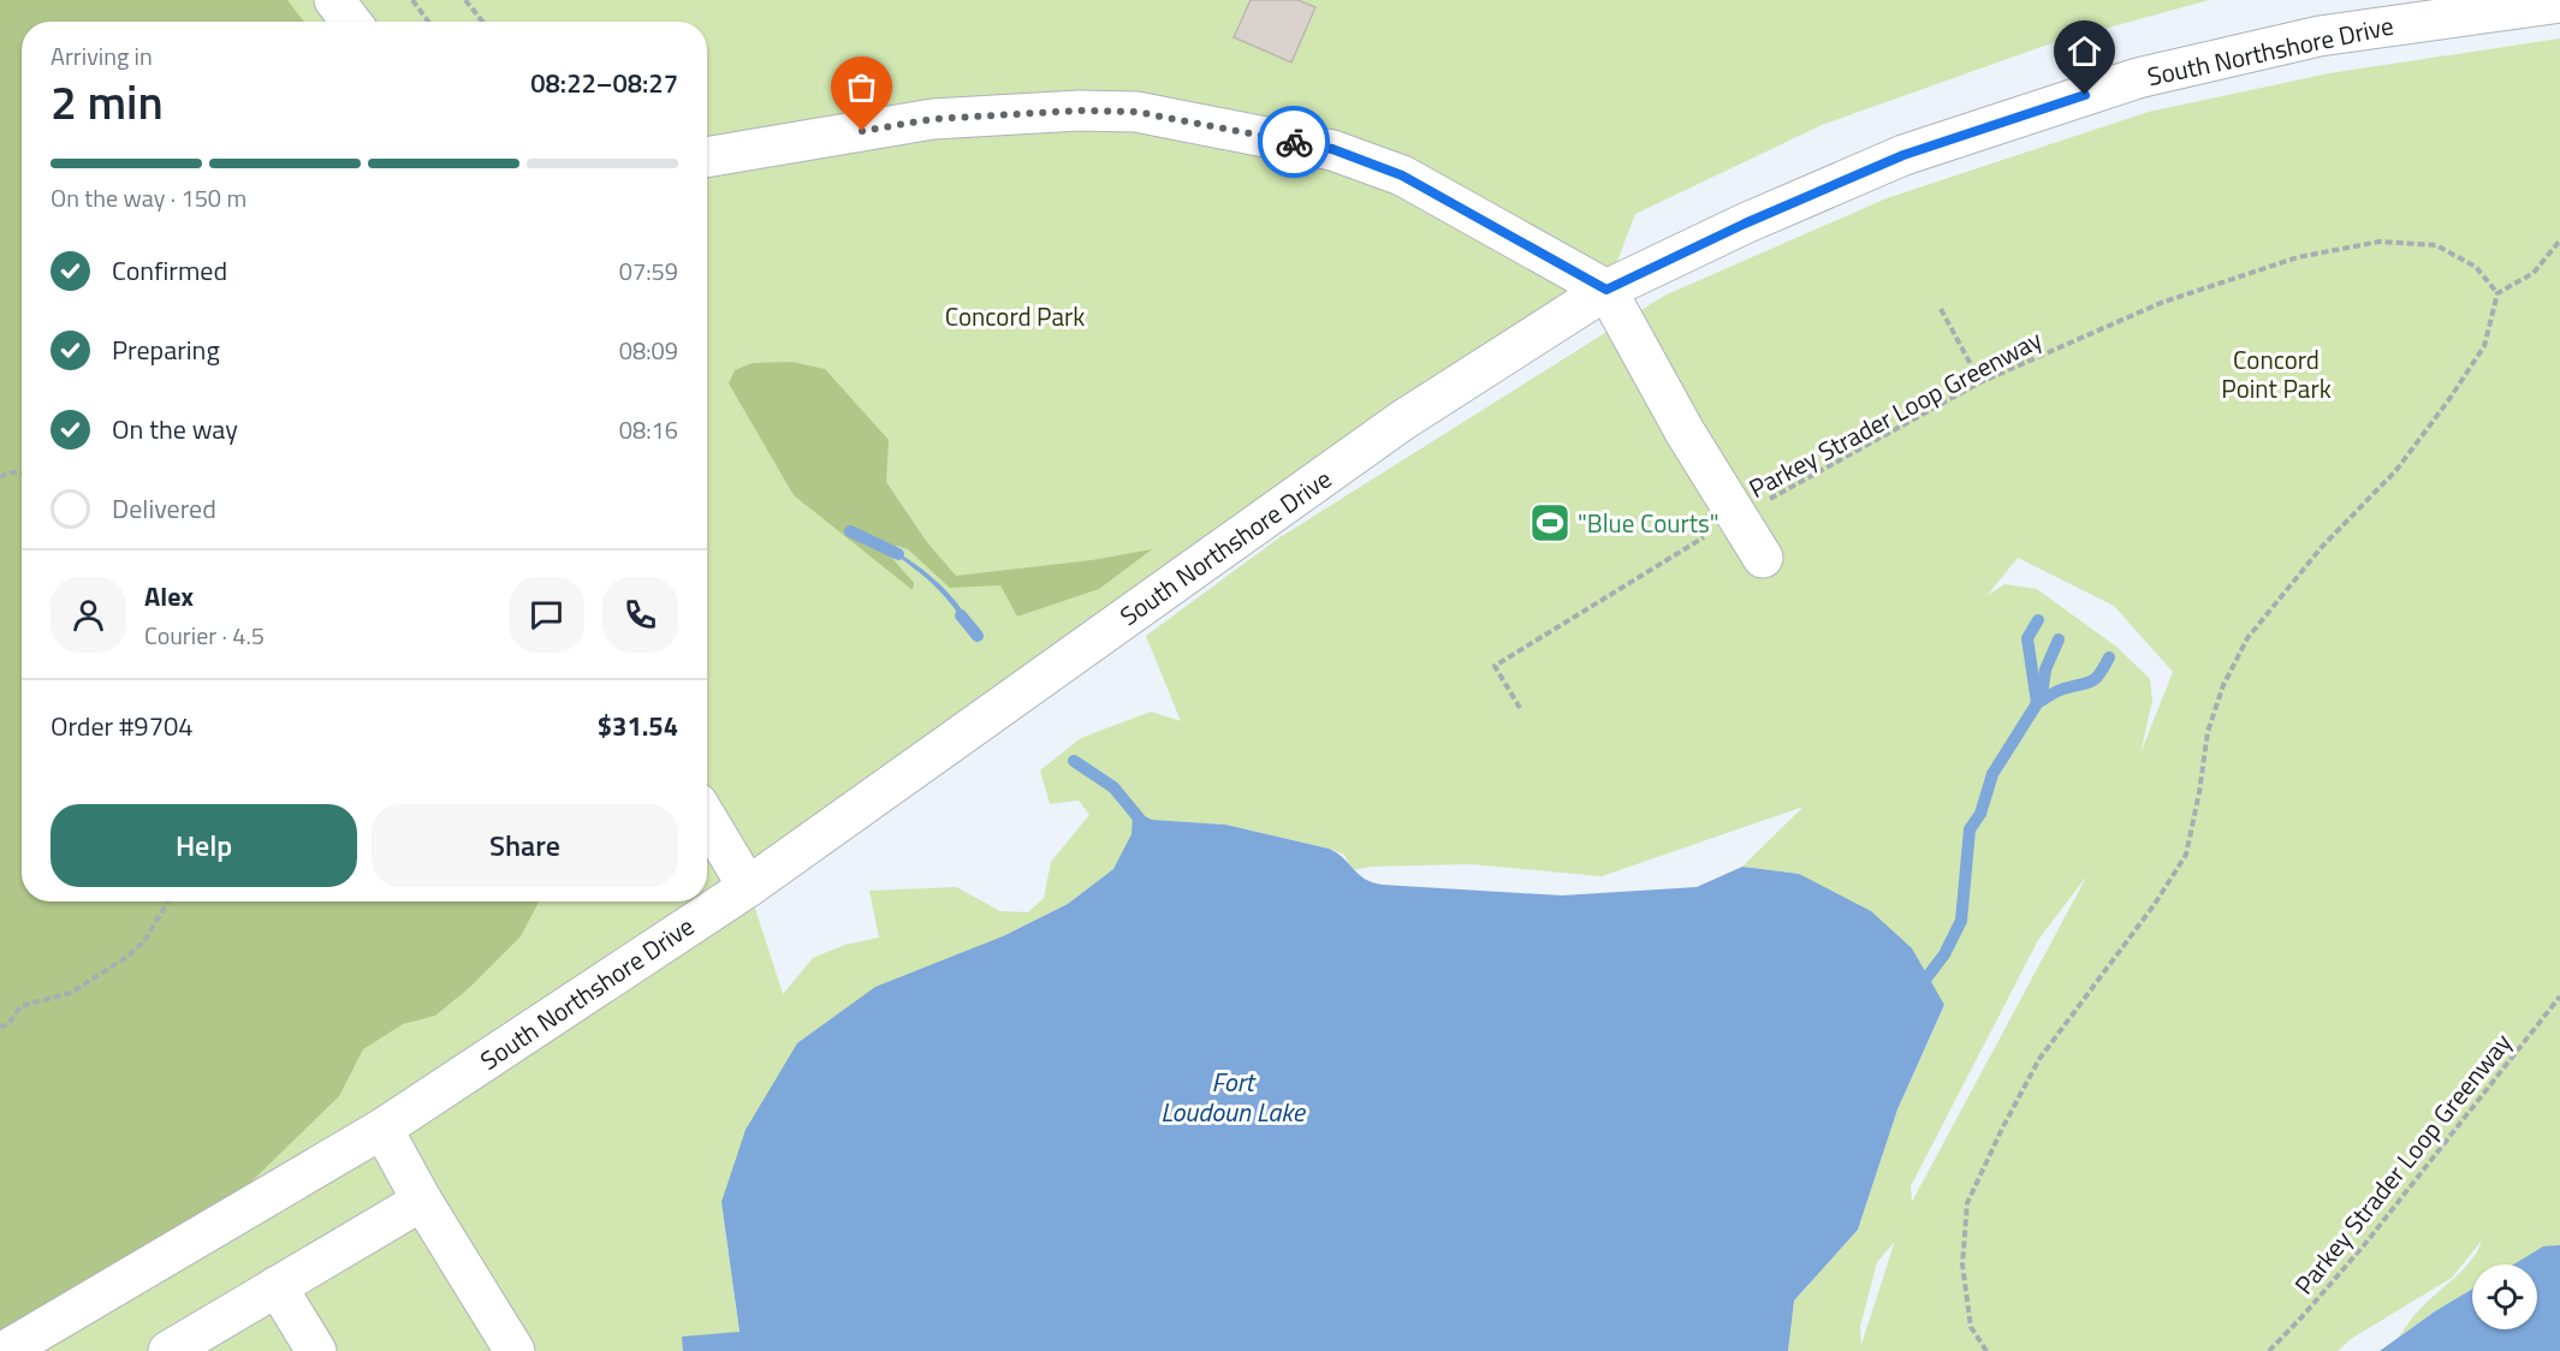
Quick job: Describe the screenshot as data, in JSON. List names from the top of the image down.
{
  "streets": {
    "main road": ["South Northshore Drive"],
    "path": ["Parkey Strader Loop Greenway"]
  },
  "water": ["Fort Loudoun Lake"],
  "parks": ["Concord Park", "Concord Point Park"],
  "places": {
    "sports": ["\"Blue Courts\""]
  },
  "page": {
    "heading": ["2 min", "Arriving in", "08:22–08:27"],
    "panel": [
      "Alex",
      "Courier · 4.5",
      "Order #9704",
      "$31.54"
    ],
    "bar": "On the way · 150 m",
    "list": [
      ["Confirmed", "07:59"],
      ["Preparing", "08:09"],
      ["On the way", "08:16"],
      "Delivered"
    ],
    "buttons": ["Help", "Share"]
  }
}
